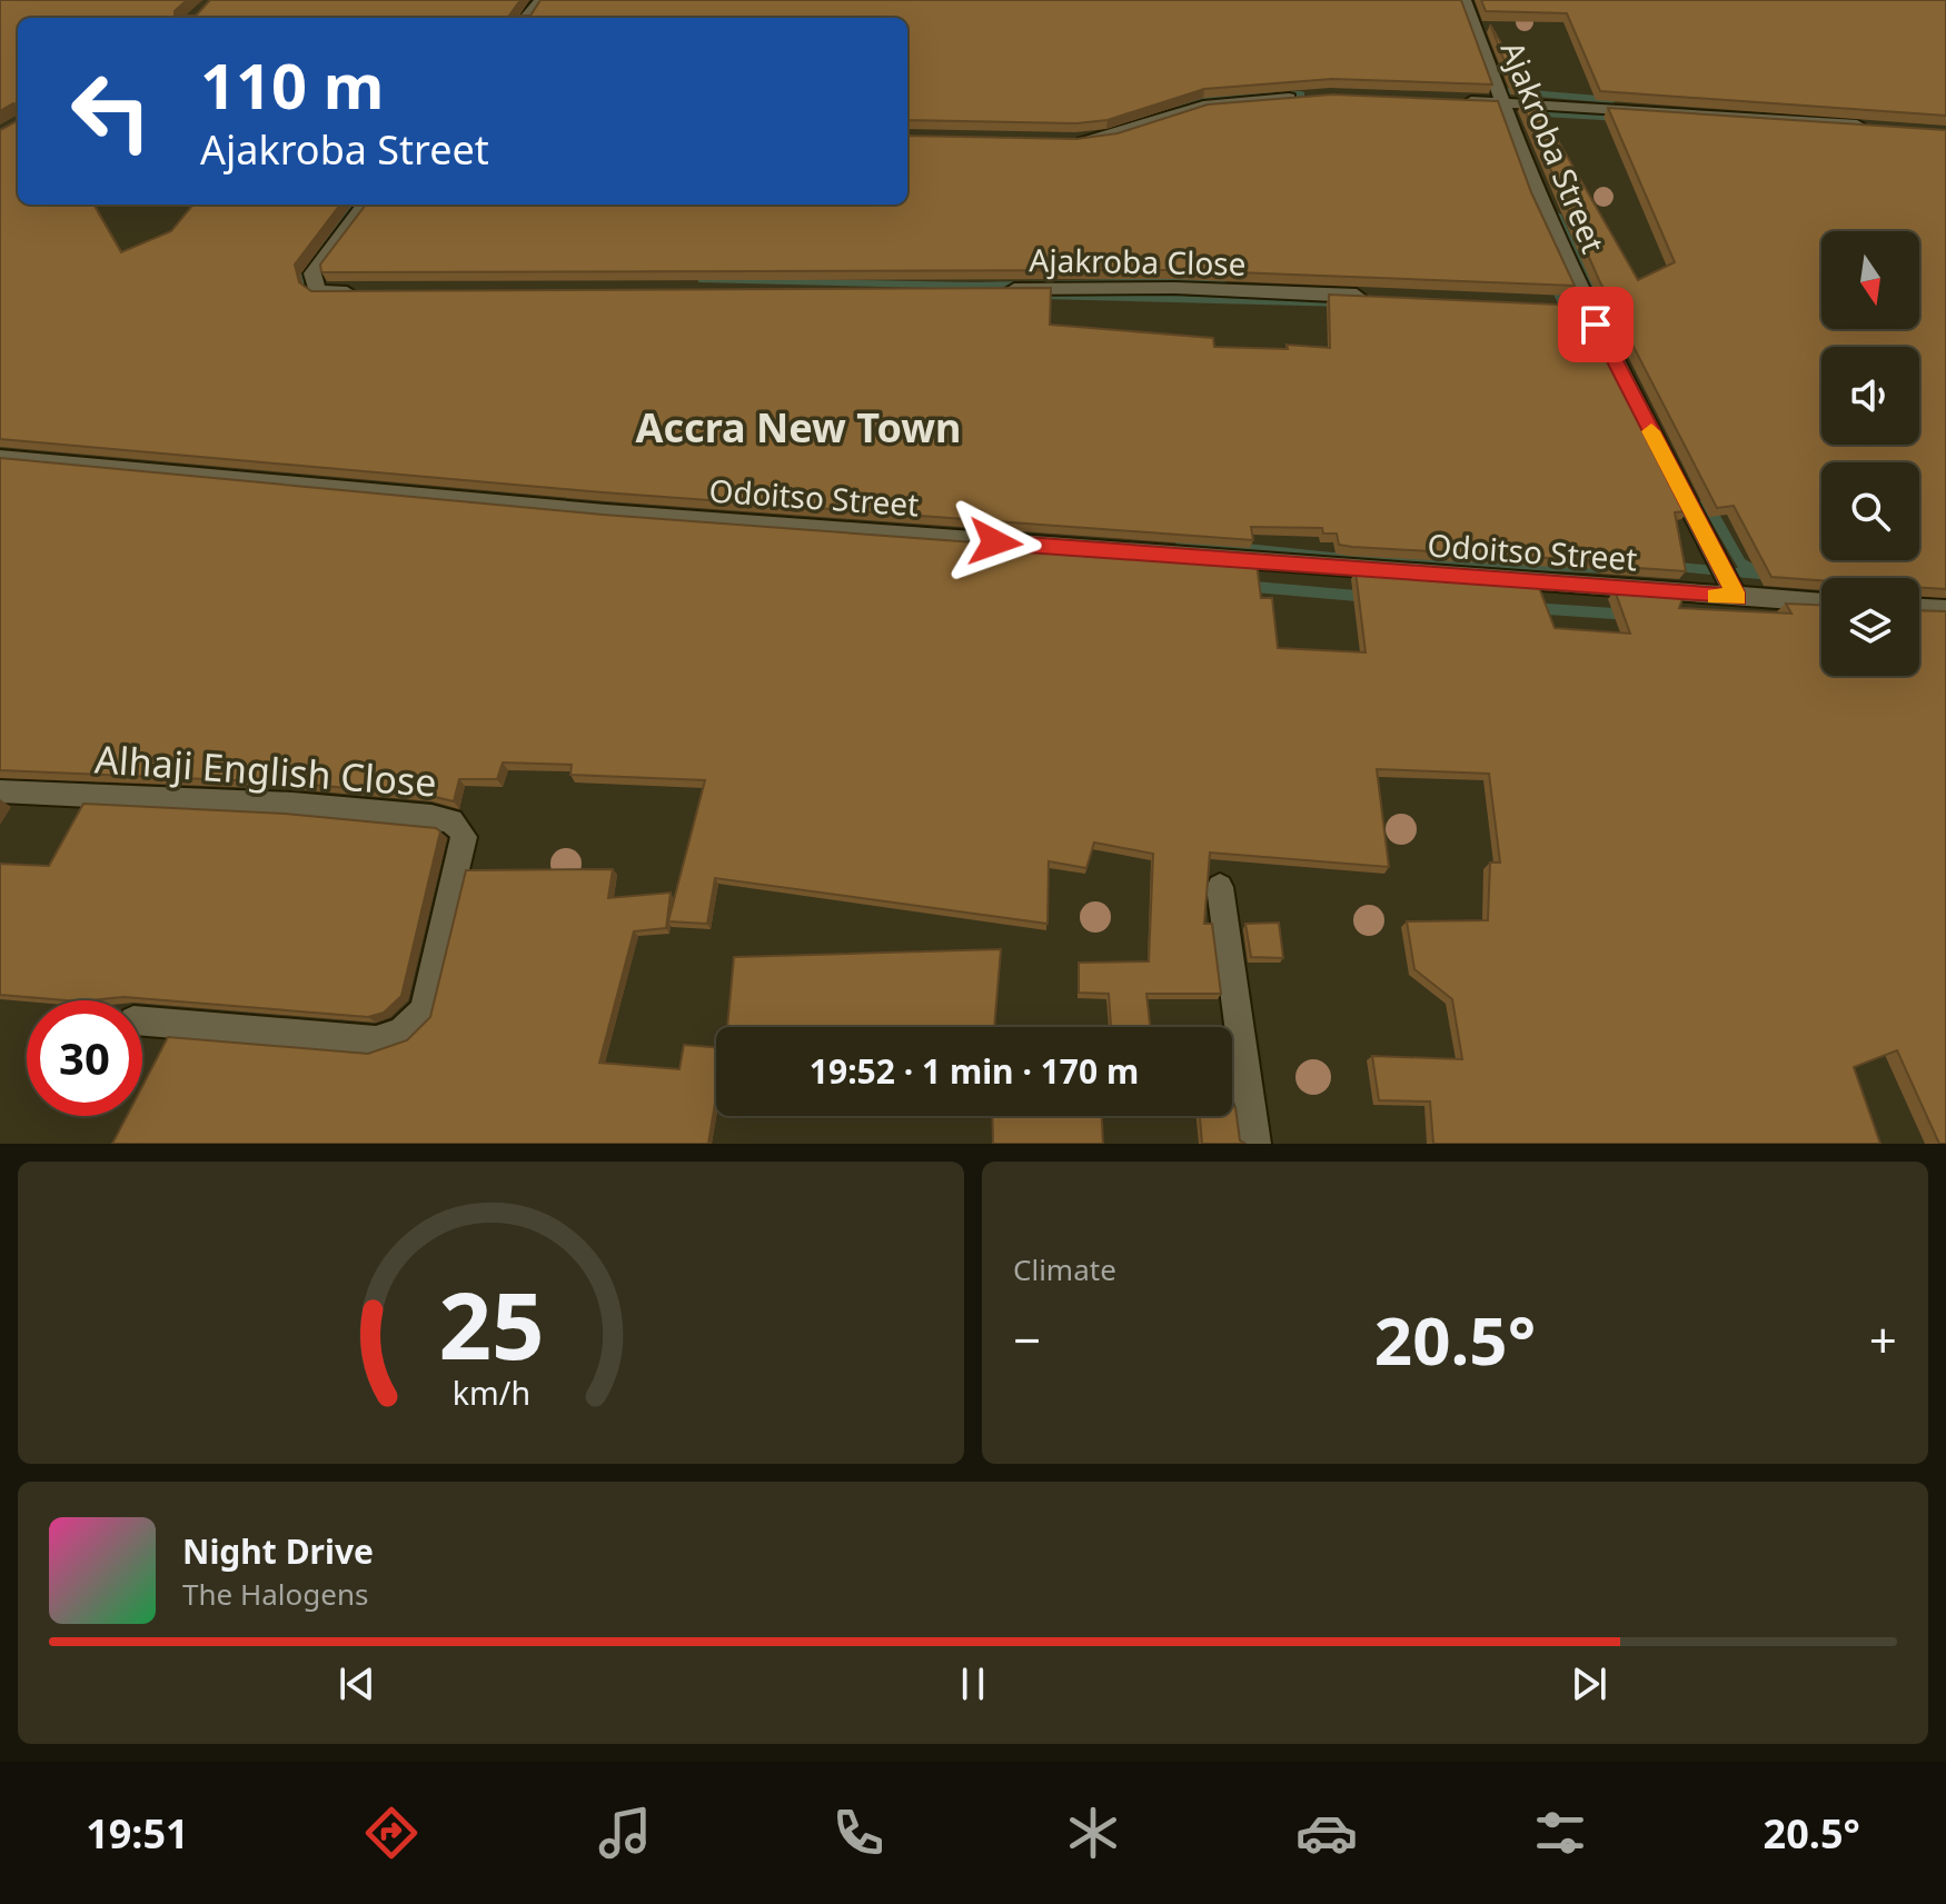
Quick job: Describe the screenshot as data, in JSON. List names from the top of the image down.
{
  "streets": {
    "street": [
      "Ajakroba Street",
      "Ajakroba Close",
      "Odoitso Street",
      "Alhaji English Close"
    ]
  },
  "crossings": [
    ["Ajakroba Street", "Odoitso Street"]
  ],
  "districts": ["Accra New Town"],
  "north": "bottom",
  "page": {
    "turn": ["110 m", "Ajakroba Street"],
    "limit": "30",
    "trip": "19:52 · 1 min · 170 m",
    "tile": "Climate",
    "heat": ["−", "20.5°", "+"],
    "song": ["Night Drive", "The Halogens"],
    "tabs": ["19:51", "20.5°"],
    "gauge": ["25", "km/h"]
  }
}
